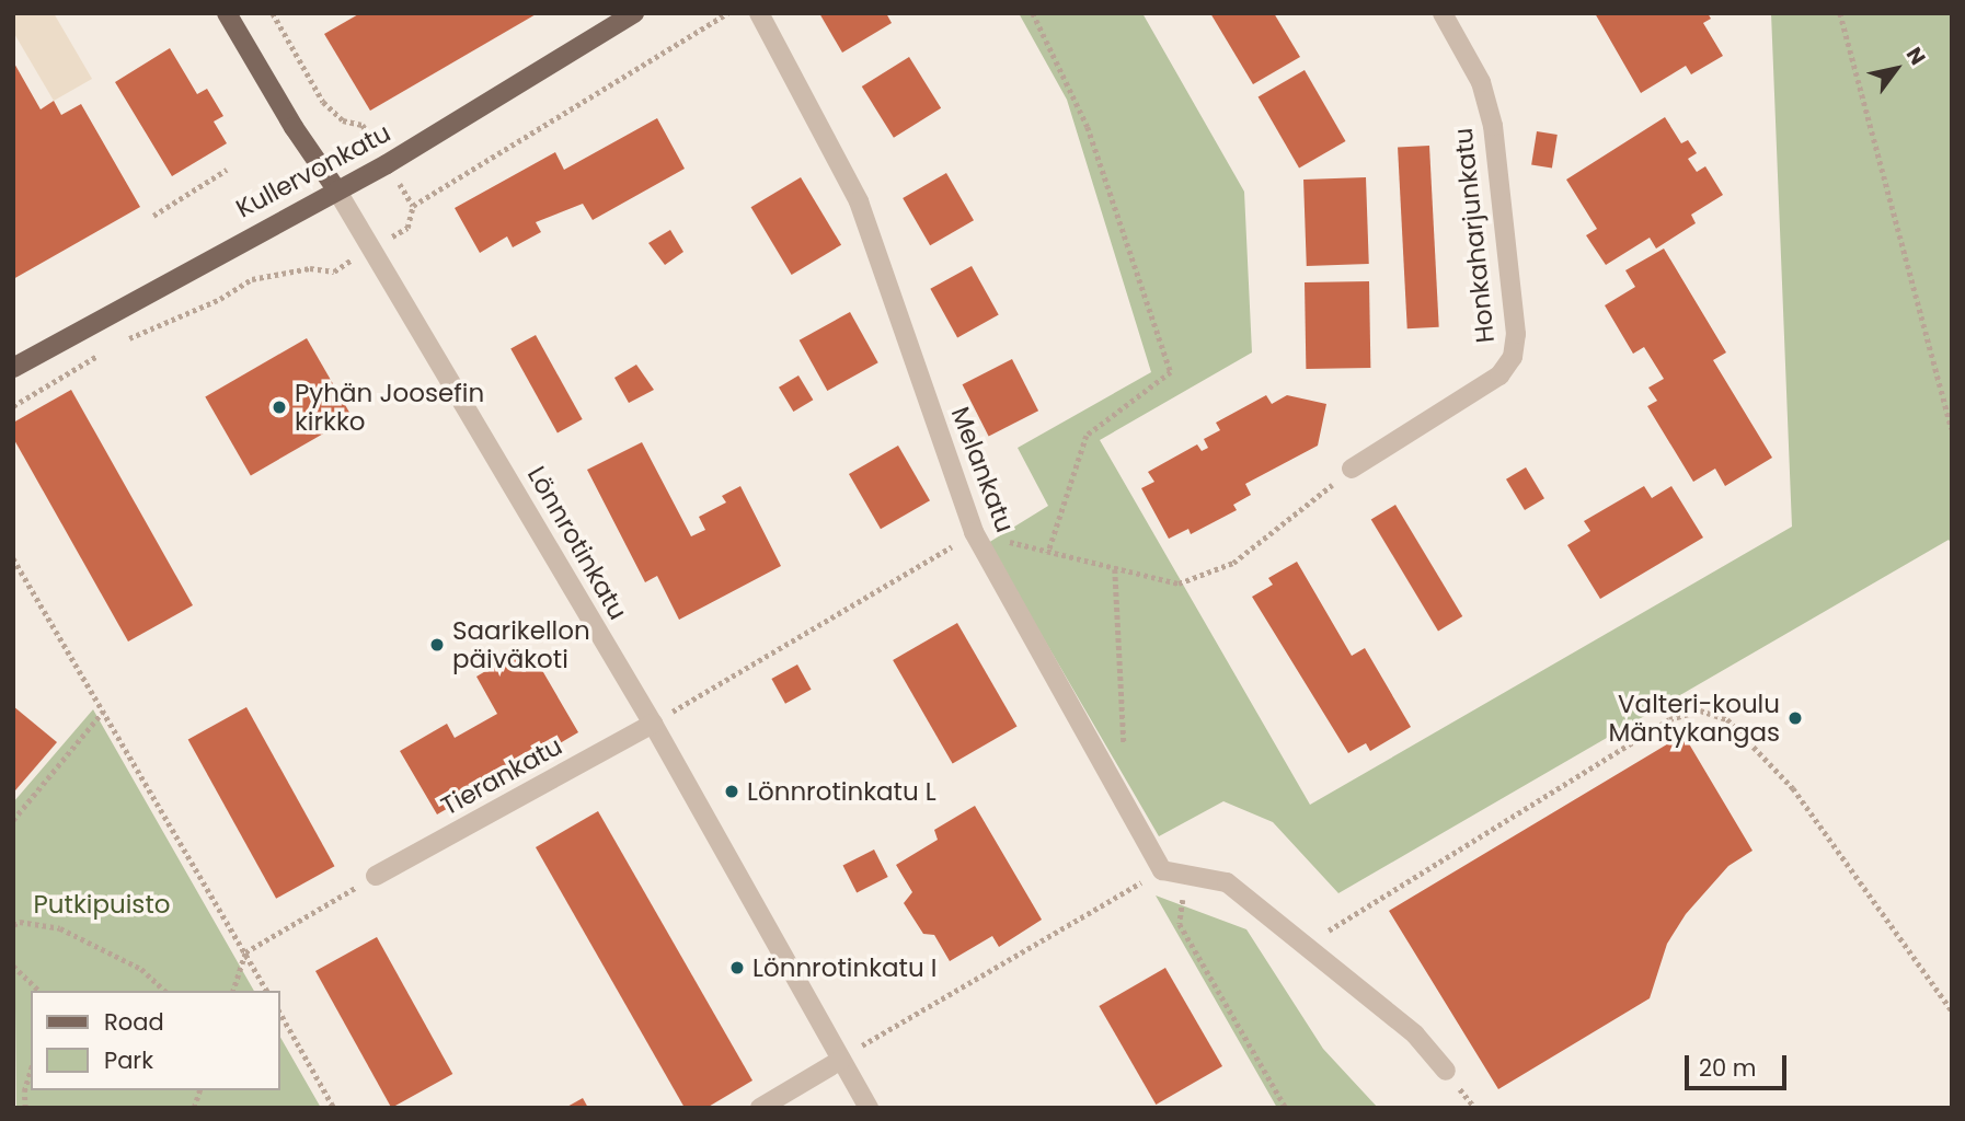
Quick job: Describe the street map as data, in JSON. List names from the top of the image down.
{
  "streets": {
    "main road": ["Kullervonkatu", "Lönnrotinkatu"],
    "street": ["Honkaharjunkatu", "Melankatu", "Tierankatu"]
  },
  "crossings": [
    ["Kullervonkatu", "Lönnrotinkatu"],
    ["Lönnrotinkatu", "Tierankatu"]
  ],
  "parks": ["Putkipuisto"],
  "places": [
    "Pyhän Joosefin kirkko",
    "Saarikellon päiväkoti",
    "Valteri-koulu Mäntykangas",
    "Lönnrotinkatu L",
    "Lönnrotinkatu I"
  ],
  "legend": ["Road", "Park"],
  "scale_bar": "20 m",
  "north": "top right"
}
